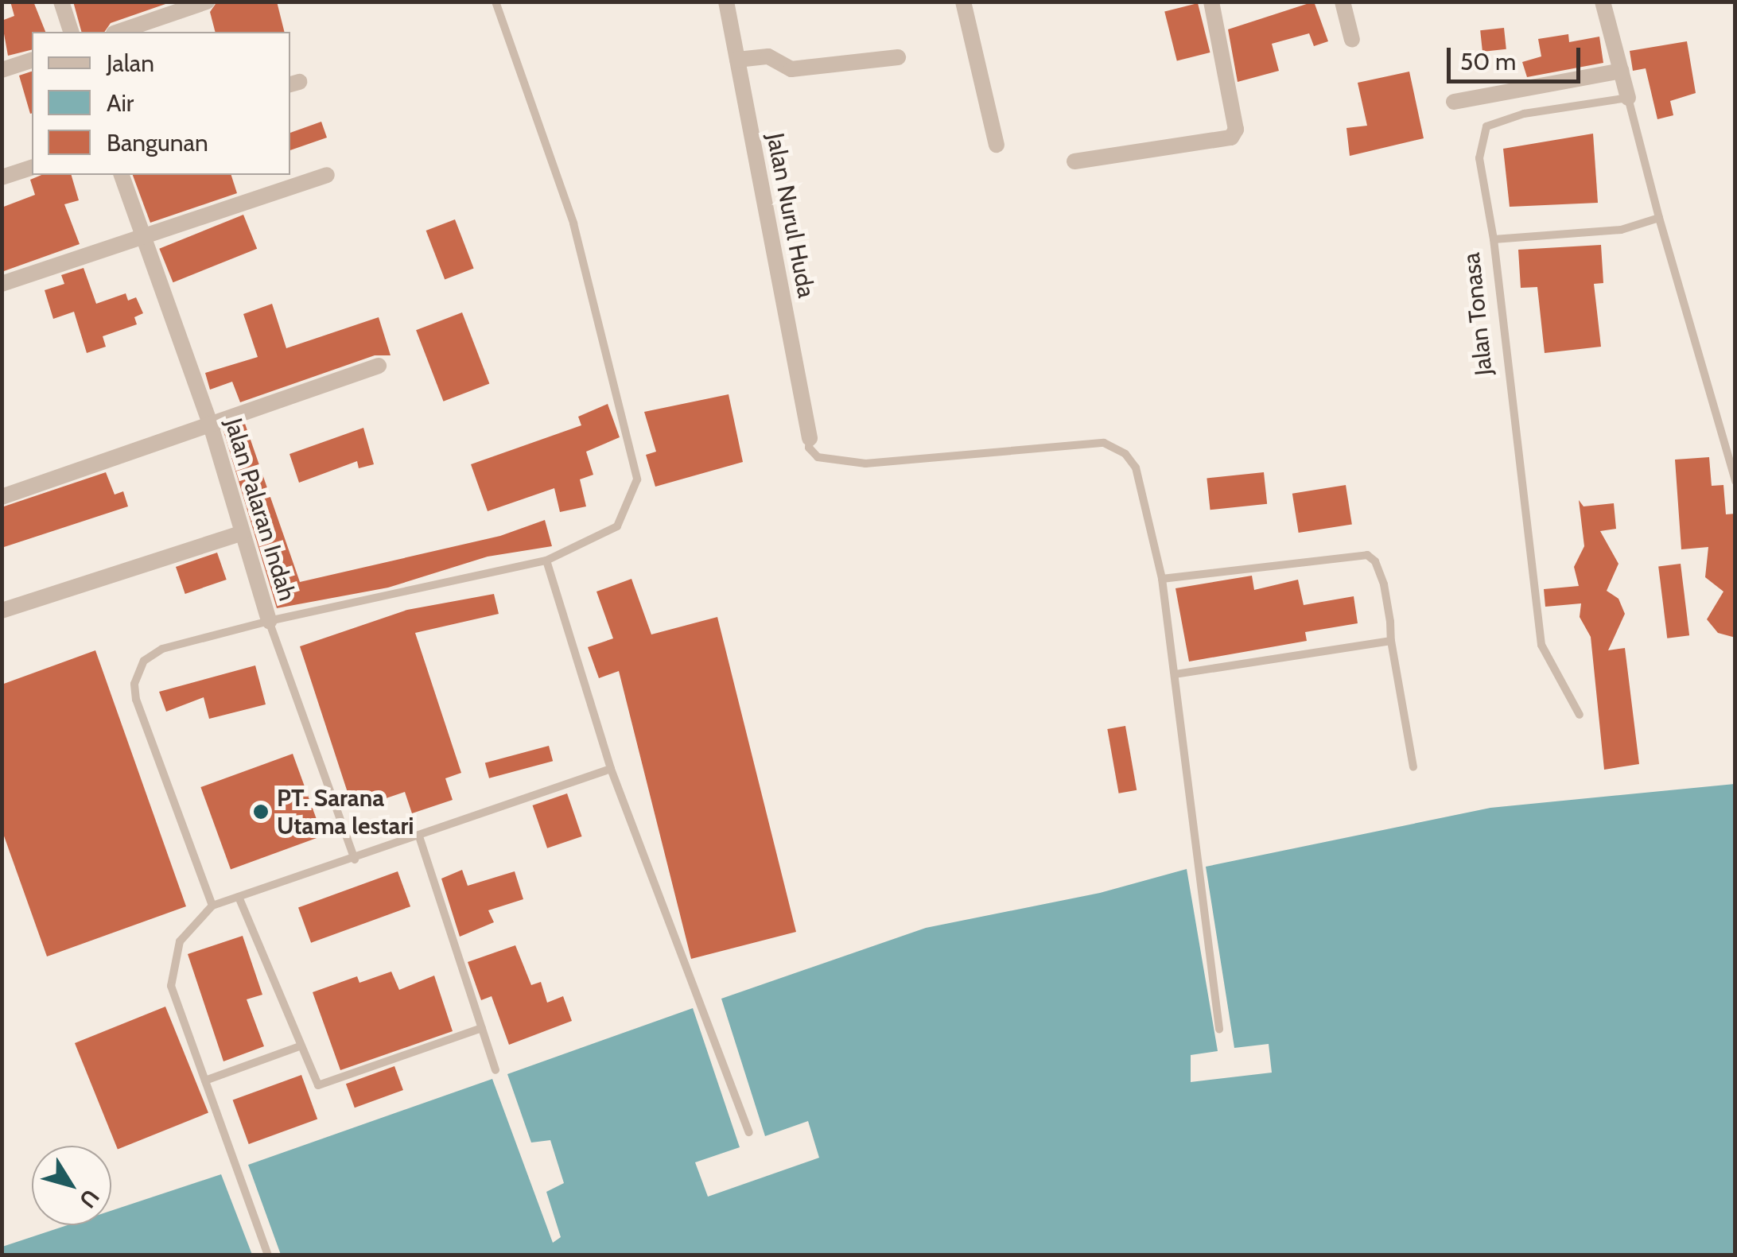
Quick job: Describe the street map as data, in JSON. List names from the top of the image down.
{
  "streets": {
    "street": ["Jalan Nurul Huda", "Jalan Palaran Indah"],
    "lane": ["Jalan Tonasa"]
  },
  "places": ["PT. Sarana Utama lestari"],
  "legend": ["Jalan", "Air", "Bangunan"],
  "scale_bar": "50 m",
  "north": "bottom right"
}
